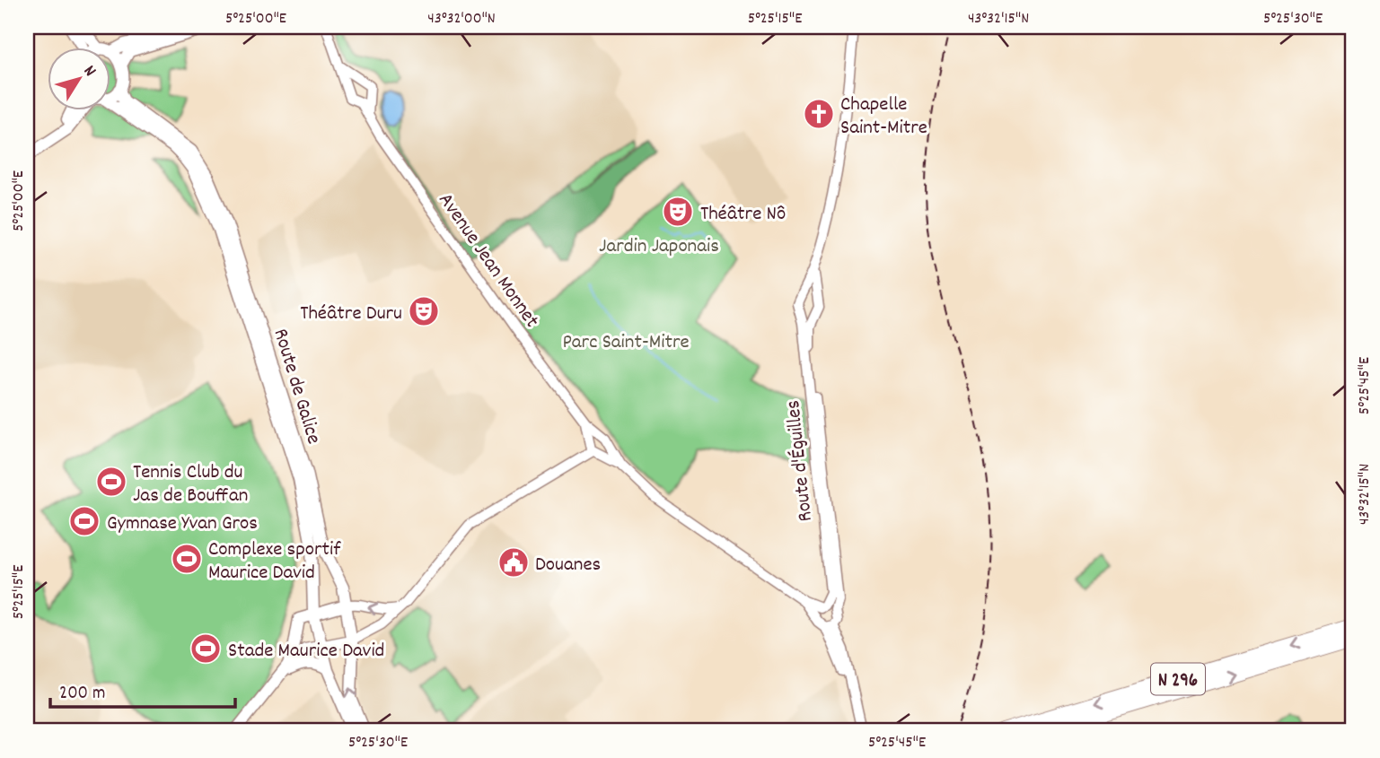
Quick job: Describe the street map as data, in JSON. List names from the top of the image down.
{
  "streets": {
    "highway": ["N 296"],
    "main road": ["Route de Galice"],
    "street": ["Avenue Jean Monnet", "Route d'Éguilles"]
  },
  "crossings": [
    ["Avenue Jean Monnet", "Route d'Éguilles"]
  ],
  "parks": ["Jardin Japonais", "Parc Saint-Mitre"],
  "places": {
    "church": ["Chapelle Saint-Mitre"],
    "theatre": ["Théâtre Nô", "Théâtre Duru"],
    "sports": [
      "Tennis Club du Jas de Bouffan",
      "Gymnase Yvan Gros",
      "Complexe sportif Maurice David",
      "Stade Maurice David"
    ],
    "public building": ["Douanes"]
  },
  "scale_bar": "200 m",
  "north": "top right",
  "coordinates": [
    "5°25'00\"E",
    "43°32'00\"N",
    "5°25'15\"E",
    "43°32'15\"N",
    "5°25'30\"E",
    "5°25'45\"E"
  ]
}
